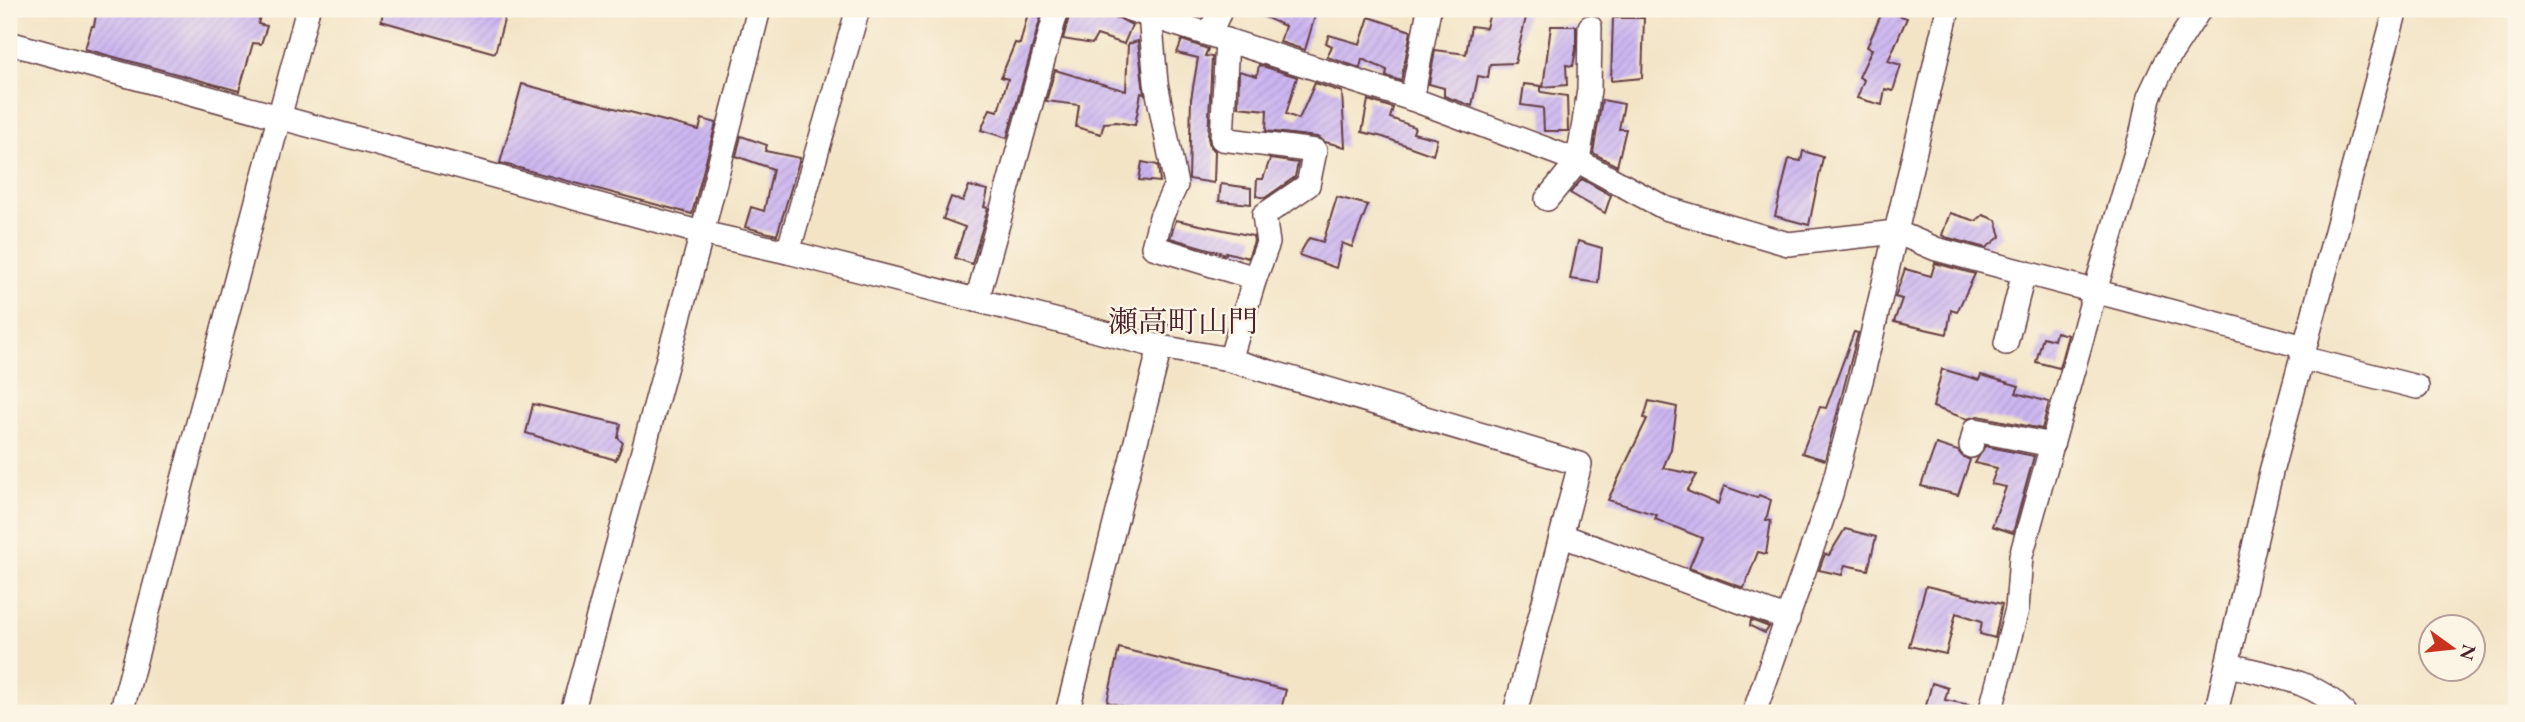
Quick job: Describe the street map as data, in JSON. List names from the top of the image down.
{
  "districts": ["瀬高町山門"],
  "north": "right"
}
